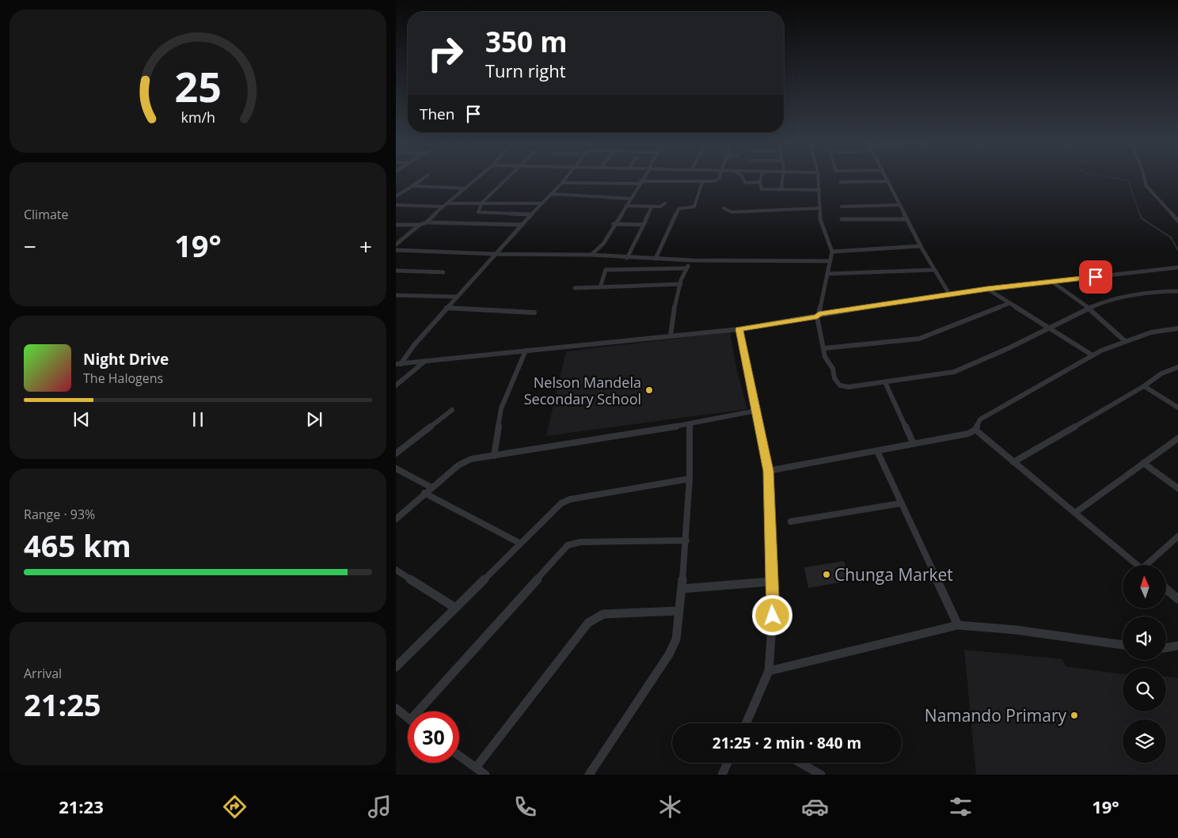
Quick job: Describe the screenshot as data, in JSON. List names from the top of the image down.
{
  "places": ["Nelson Mandela Secondary School", "Chunga Market", "Namando Primary"],
  "north": "top",
  "page": {
    "turn": ["350 m", "Turn right"],
    "then": "Then",
    "tile": [
      "Climate",
      ["Range · 93%", "465 km"],
      ["Arrival", "21:25"]
    ],
    "heat": ["−", "19°", "+"],
    "song": ["Night Drive", "The Halogens"],
    "limit": "30",
    "trip": "21:25 · 2 min · 840 m",
    "tabs": ["21:23", "19°"],
    "gauge": ["25", "km/h"]
  }
}
